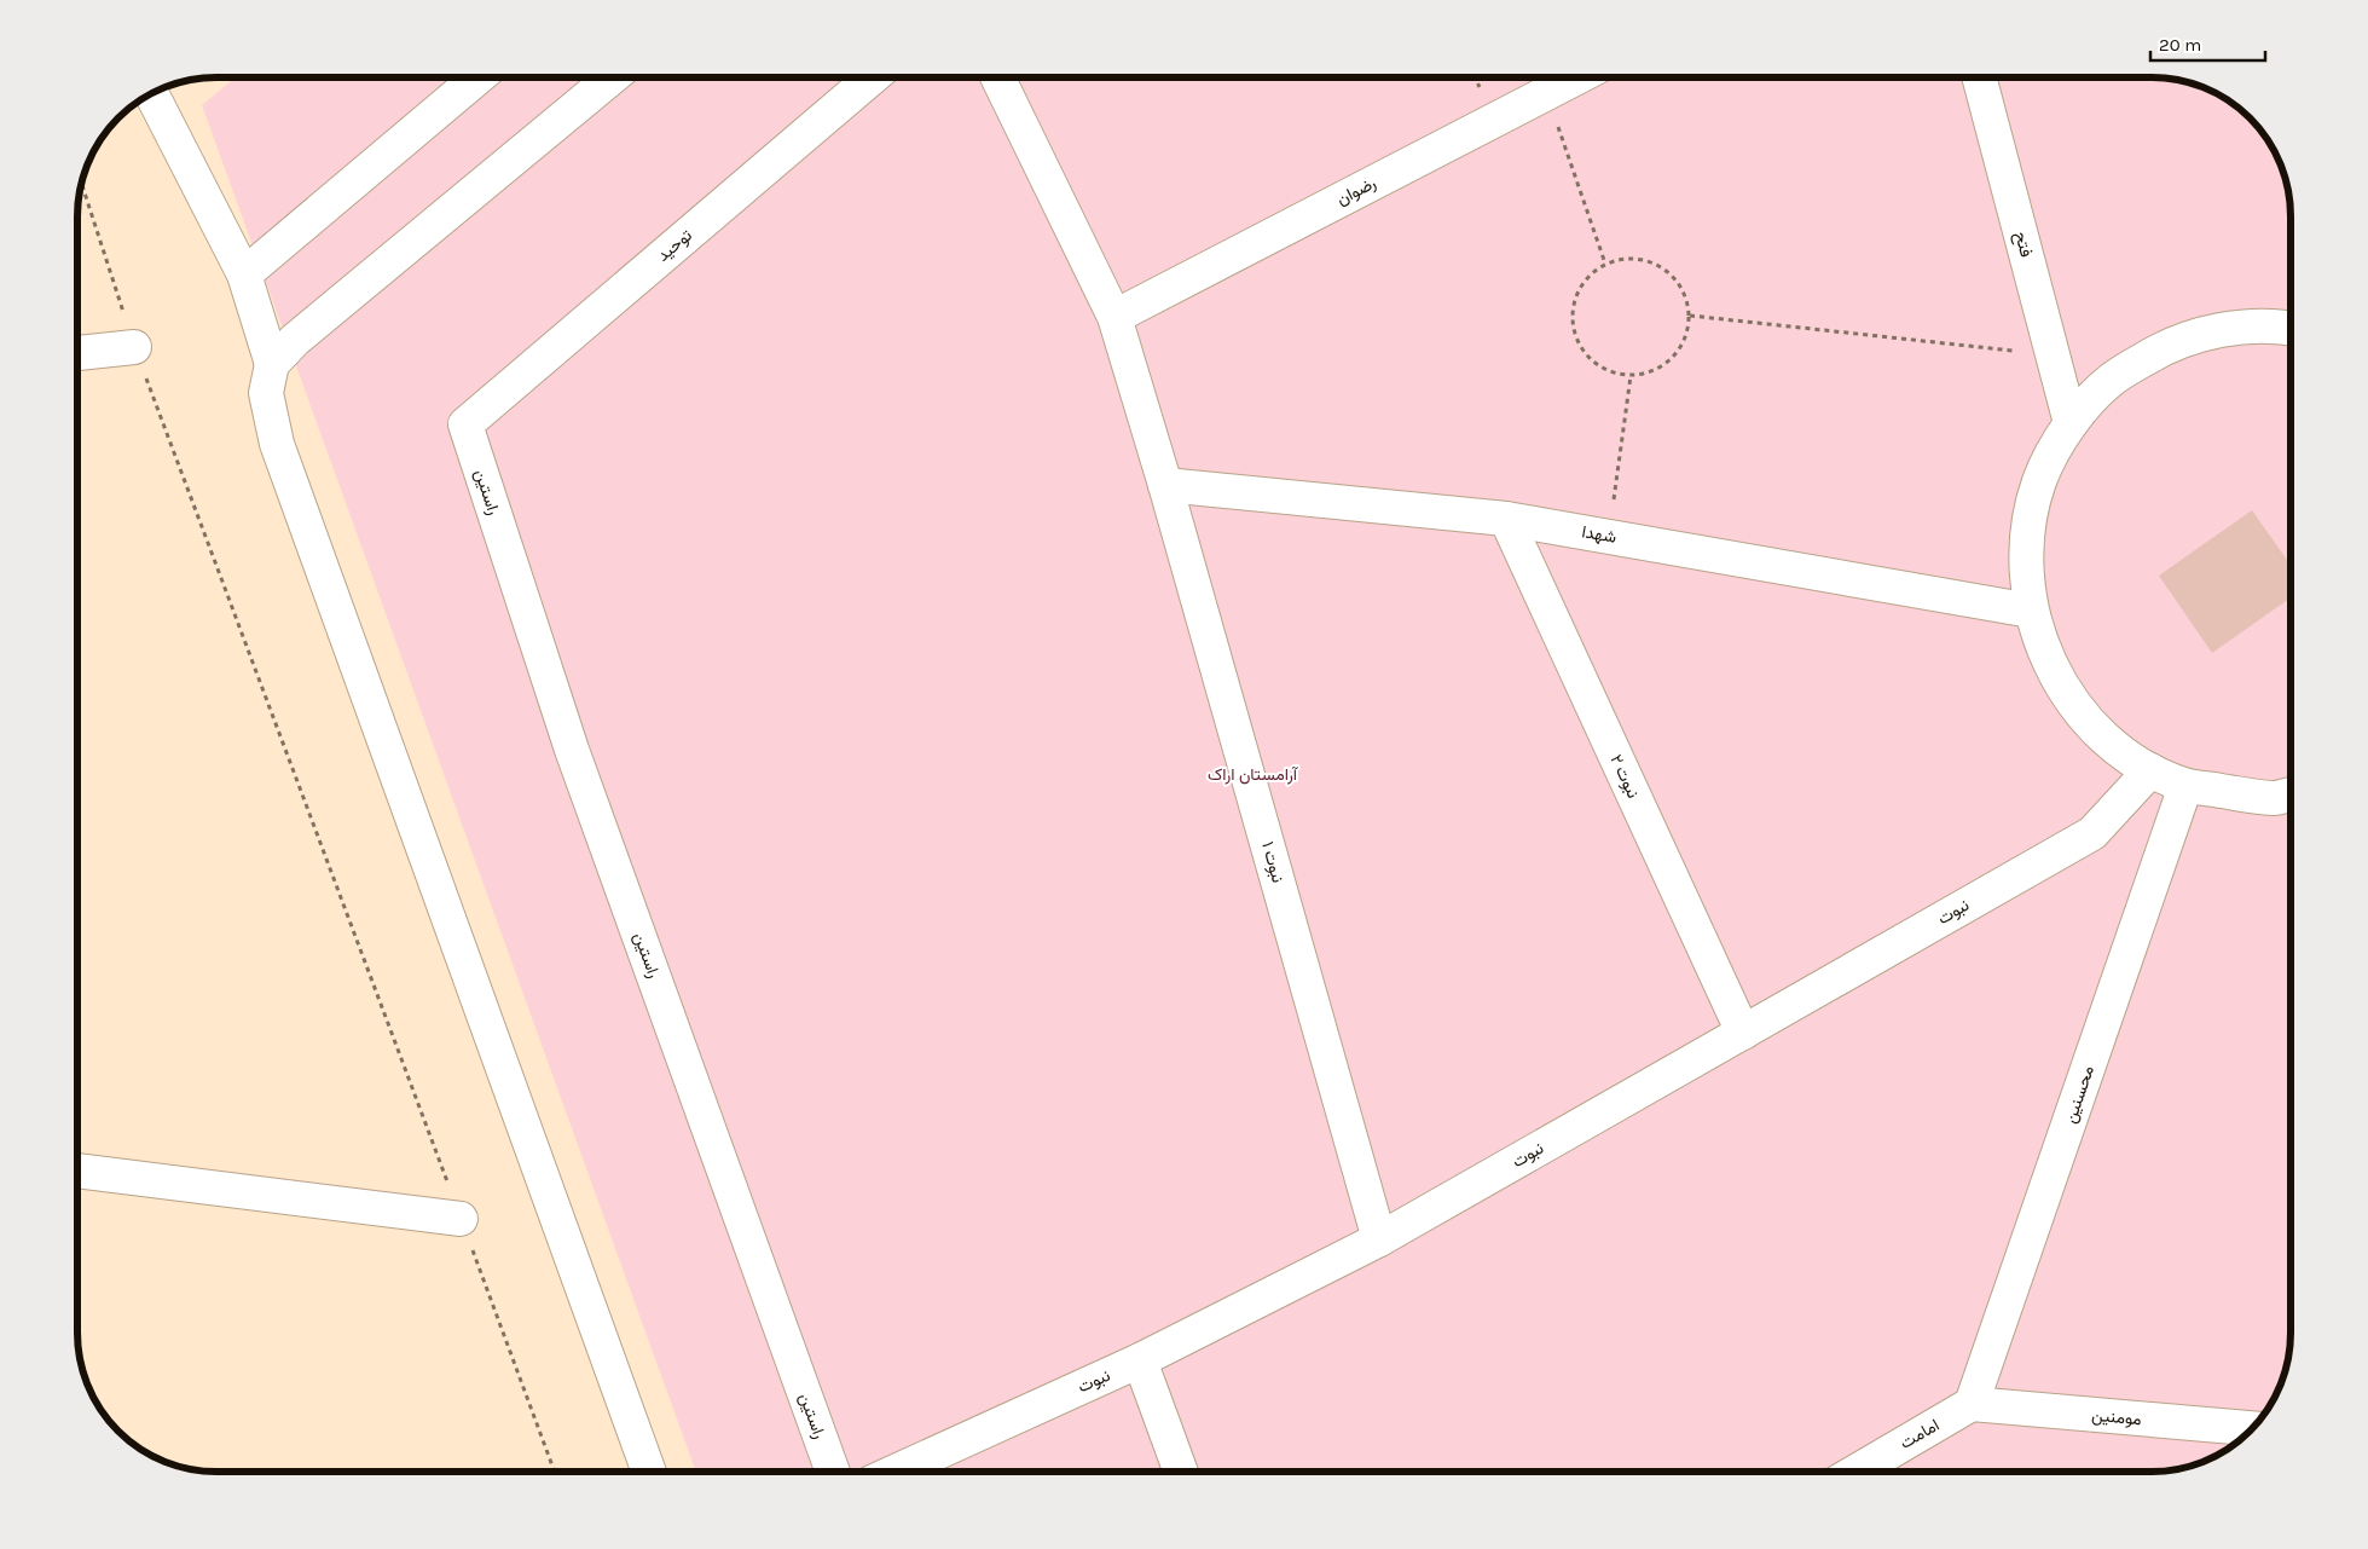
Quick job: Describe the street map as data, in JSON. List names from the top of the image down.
{
  "streets": {
    "street": [
      "رضوان",
      "فتح",
      "توحید",
      "راستین",
      "شهدا",
      "نبوت ۲",
      "نبوت ۱",
      "نبوت",
      "محسنین",
      "مومنین",
      "امامت"
    ]
  },
  "crossings": [
    ["رضوان", "نبوت ۱"],
    ["توحید", "راستین"],
    ["شهدا", "نبوت ۲"],
    ["شهدا", "نبوت ۱"],
    ["نبوت ۲", "نبوت"],
    ["نبوت ۱", "نبوت"],
    ["محسنین", "مومنین"],
    ["محسنین", "امامت"],
    ["مومنین", "امامت"]
  ],
  "parks": ["آرامستان اراک"],
  "scale_bar": "20 m"
}
